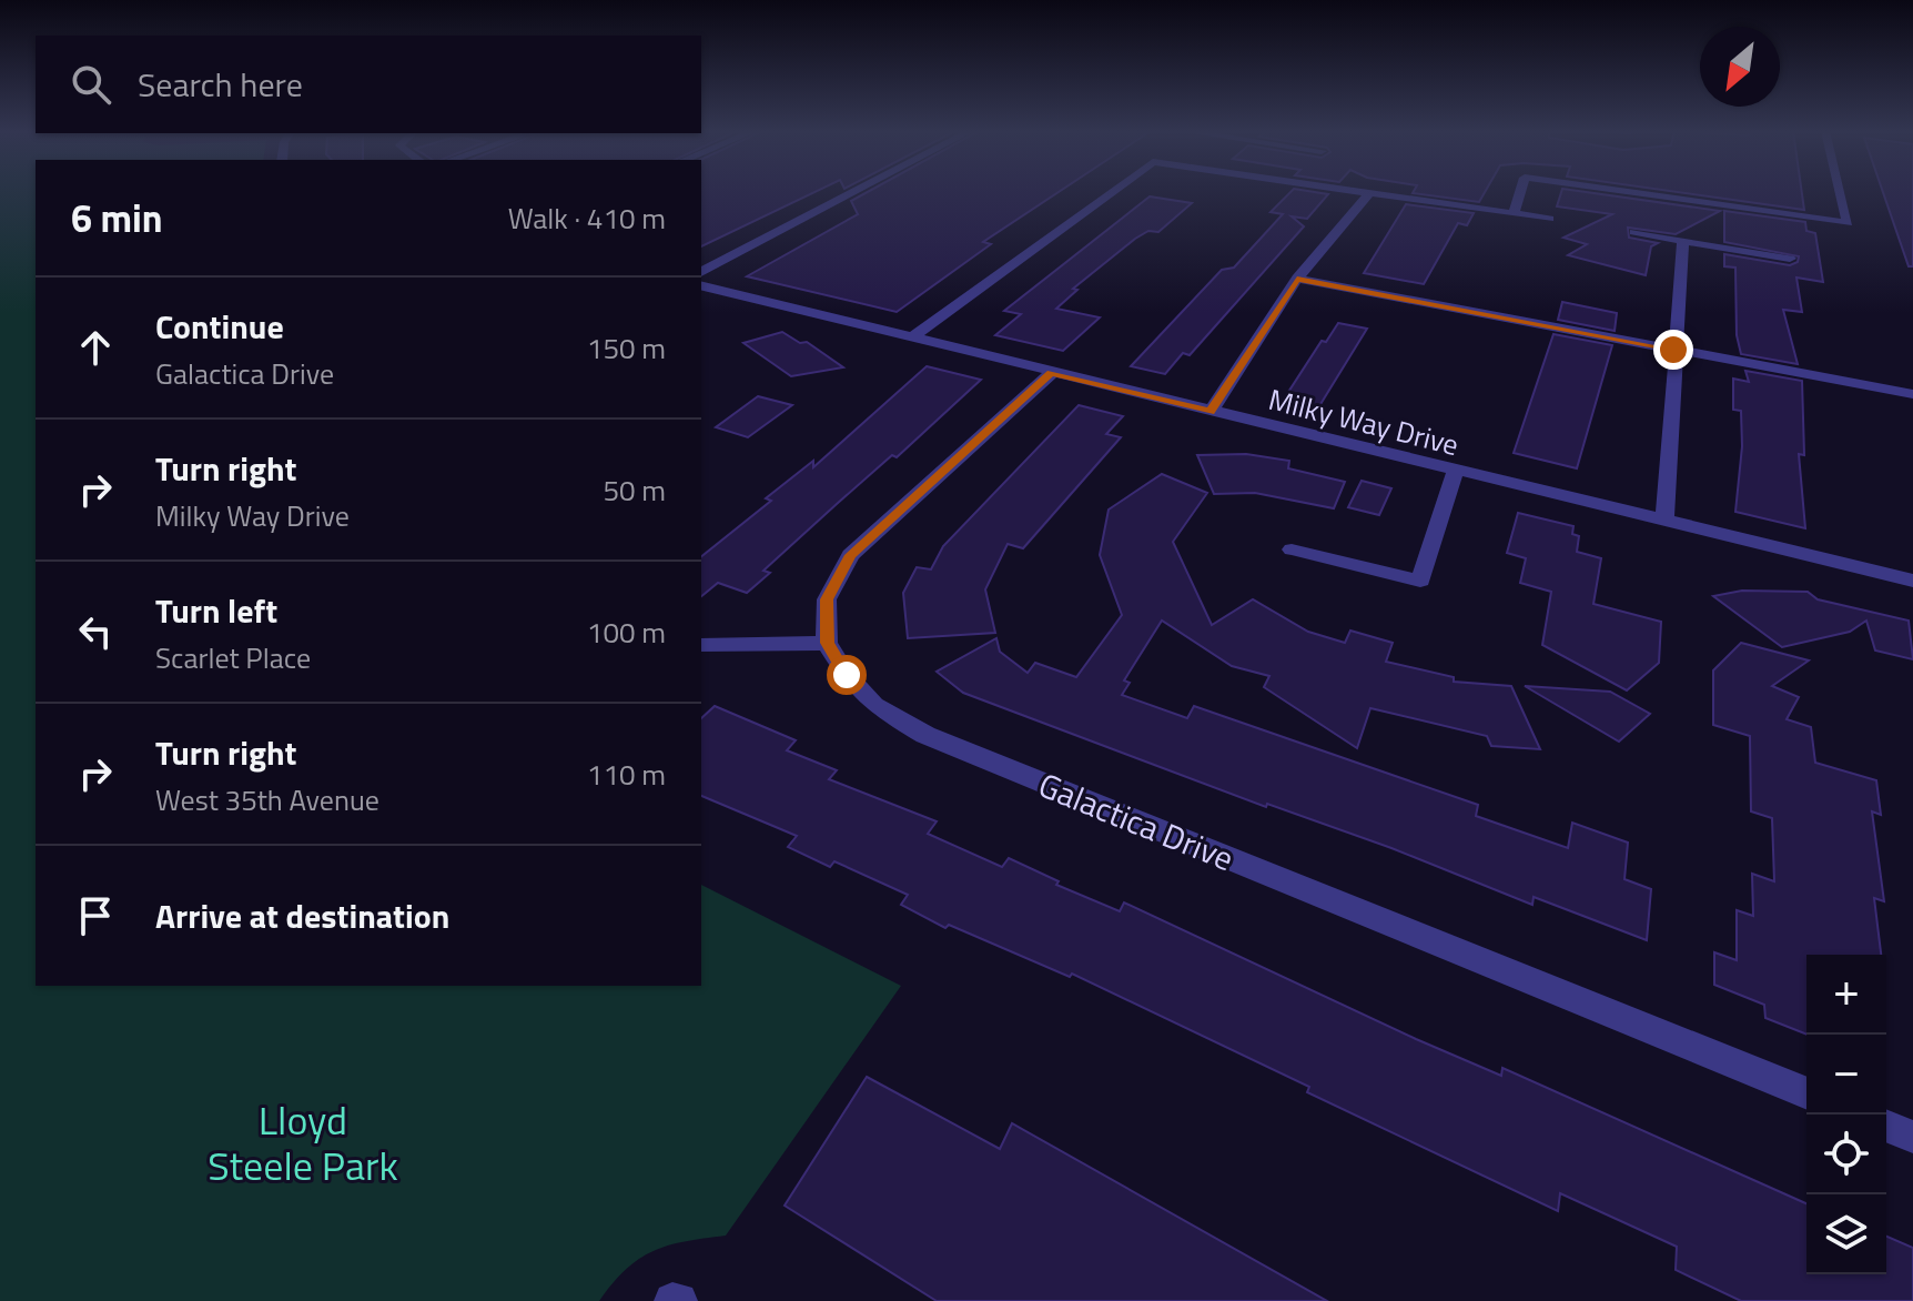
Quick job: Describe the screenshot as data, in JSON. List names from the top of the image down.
{
  "streets": {
    "street": ["Milky Way Drive", "Galactica Drive"]
  },
  "parks": ["Lloyd Steele Park"],
  "north": "bottom left",
  "page": {
    "search": "Search here",
    "heading": ["6 min", "Walk · 410 m"],
    "list": [
      ["Continue", "Galactica Drive", "150 m"],
      ["Turn right", "Milky Way Drive", "50 m"],
      ["Turn left", "Scarlet Place", "100 m"],
      ["Turn right", "West 35th Avenue", "110 m"],
      "Arrive at destination"
    ],
    "map_buttons": ["+", "−"]
  }
}
